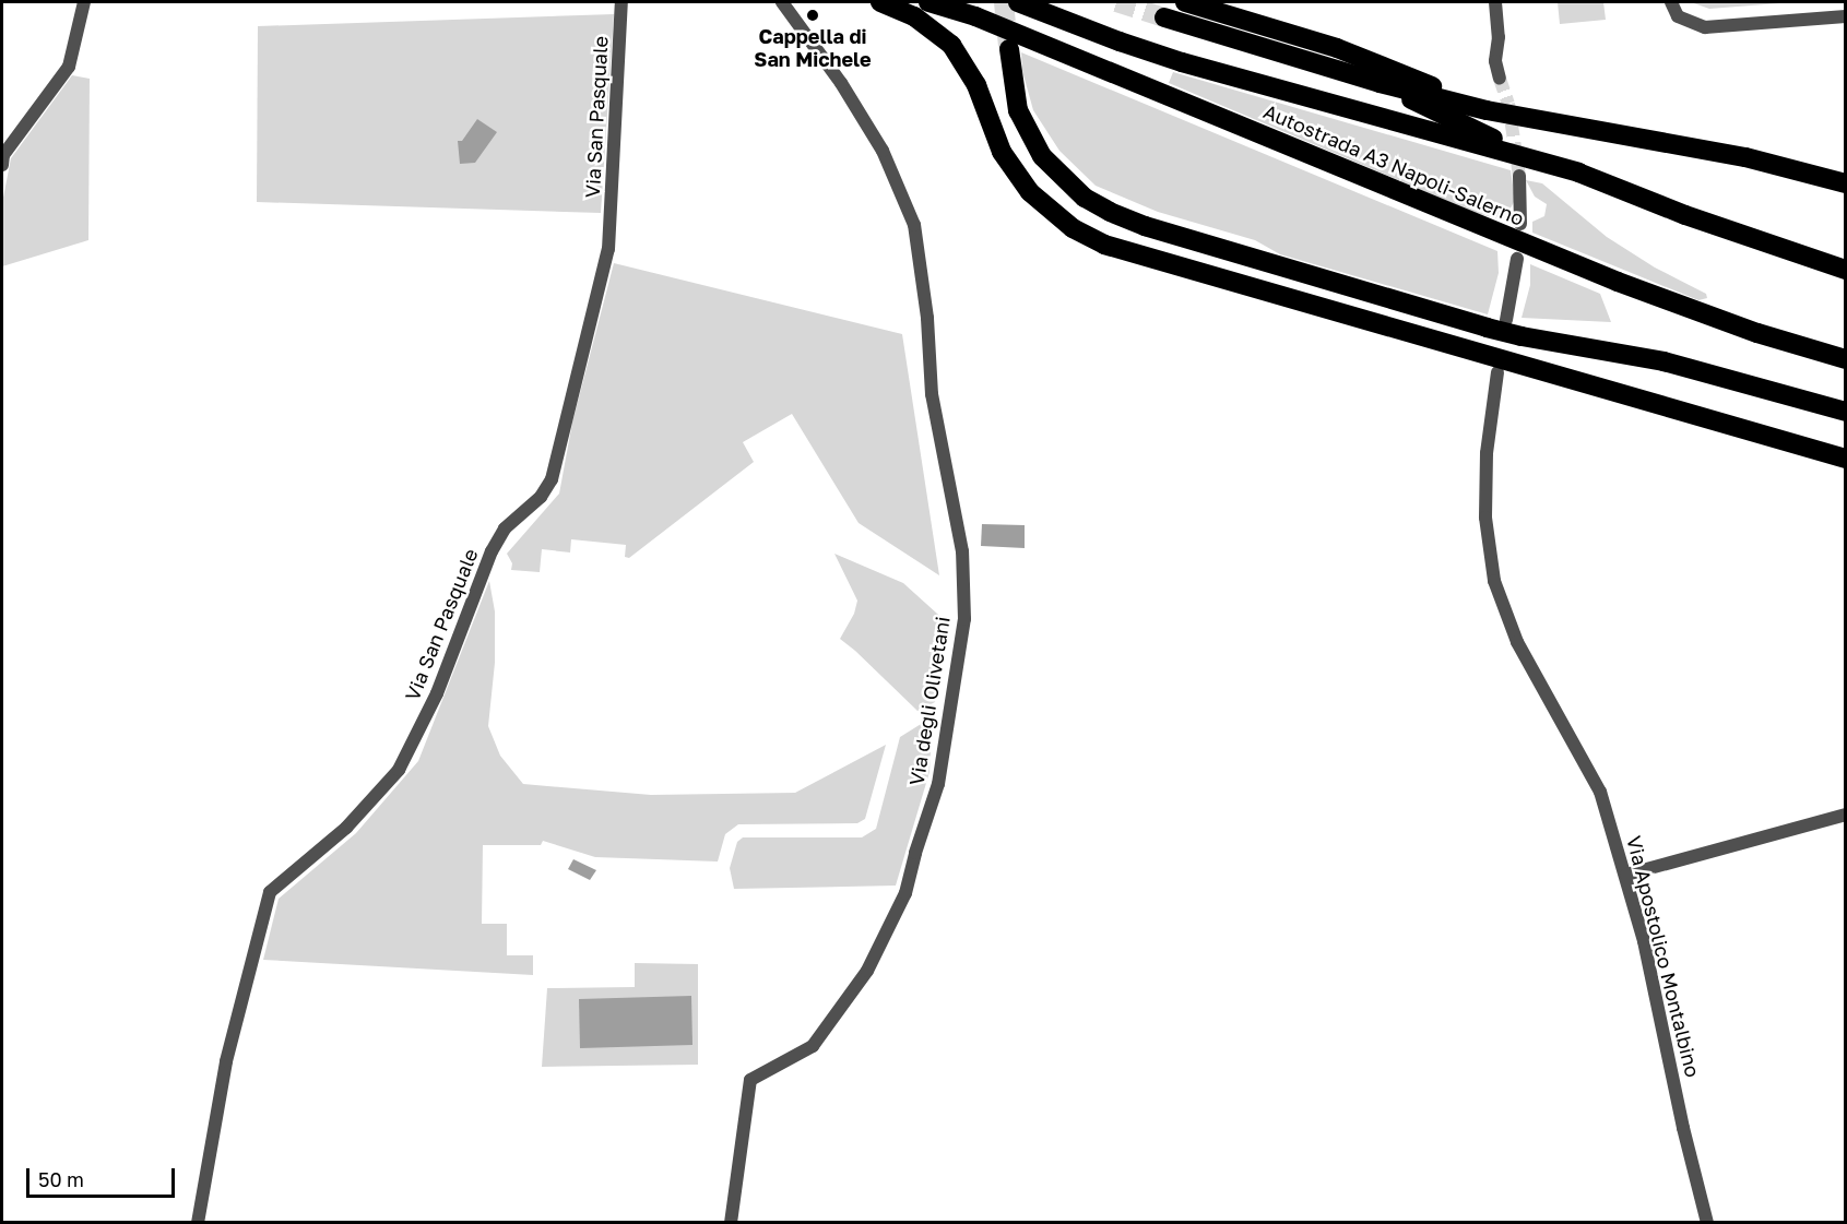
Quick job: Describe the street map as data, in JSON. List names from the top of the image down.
{
  "streets": {
    "highway": ["Autostrada A3 Napoli-Salerno"],
    "street": ["Via San Pasquale", "Via degli Olivetani", "Via Apostolico Montalbino"]
  },
  "places": ["Cappella di San Michele"],
  "scale_bar": "50 m"
}
